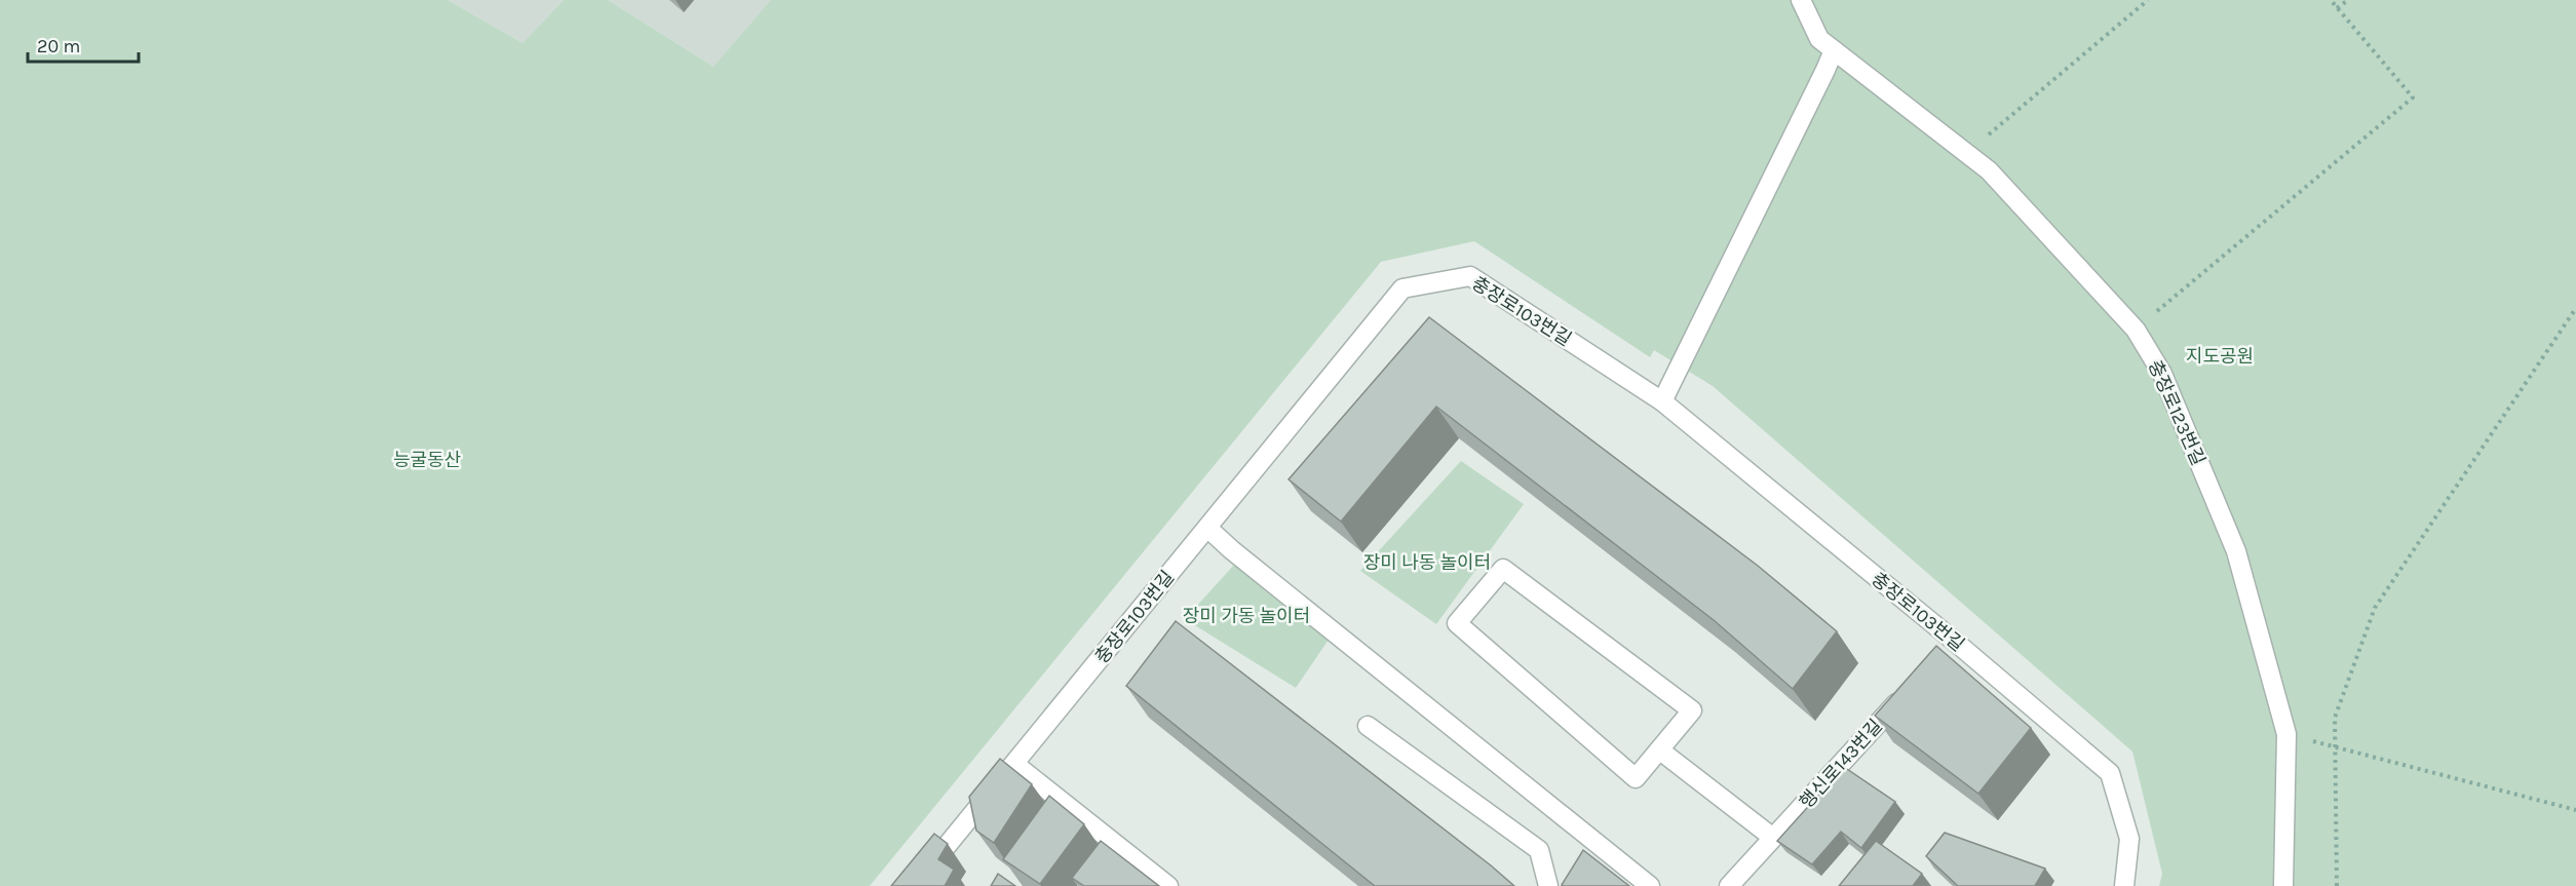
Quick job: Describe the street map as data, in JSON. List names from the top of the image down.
{
  "streets": {
    "street": ["충장로103번길", "충장로123번길", "행신로143번길"]
  },
  "parks": [
    "지도공원",
    "능굴동산",
    "장미 나동 놀이터",
    "장미 가동 놀이터"
  ],
  "scale_bar": "20 m"
}
